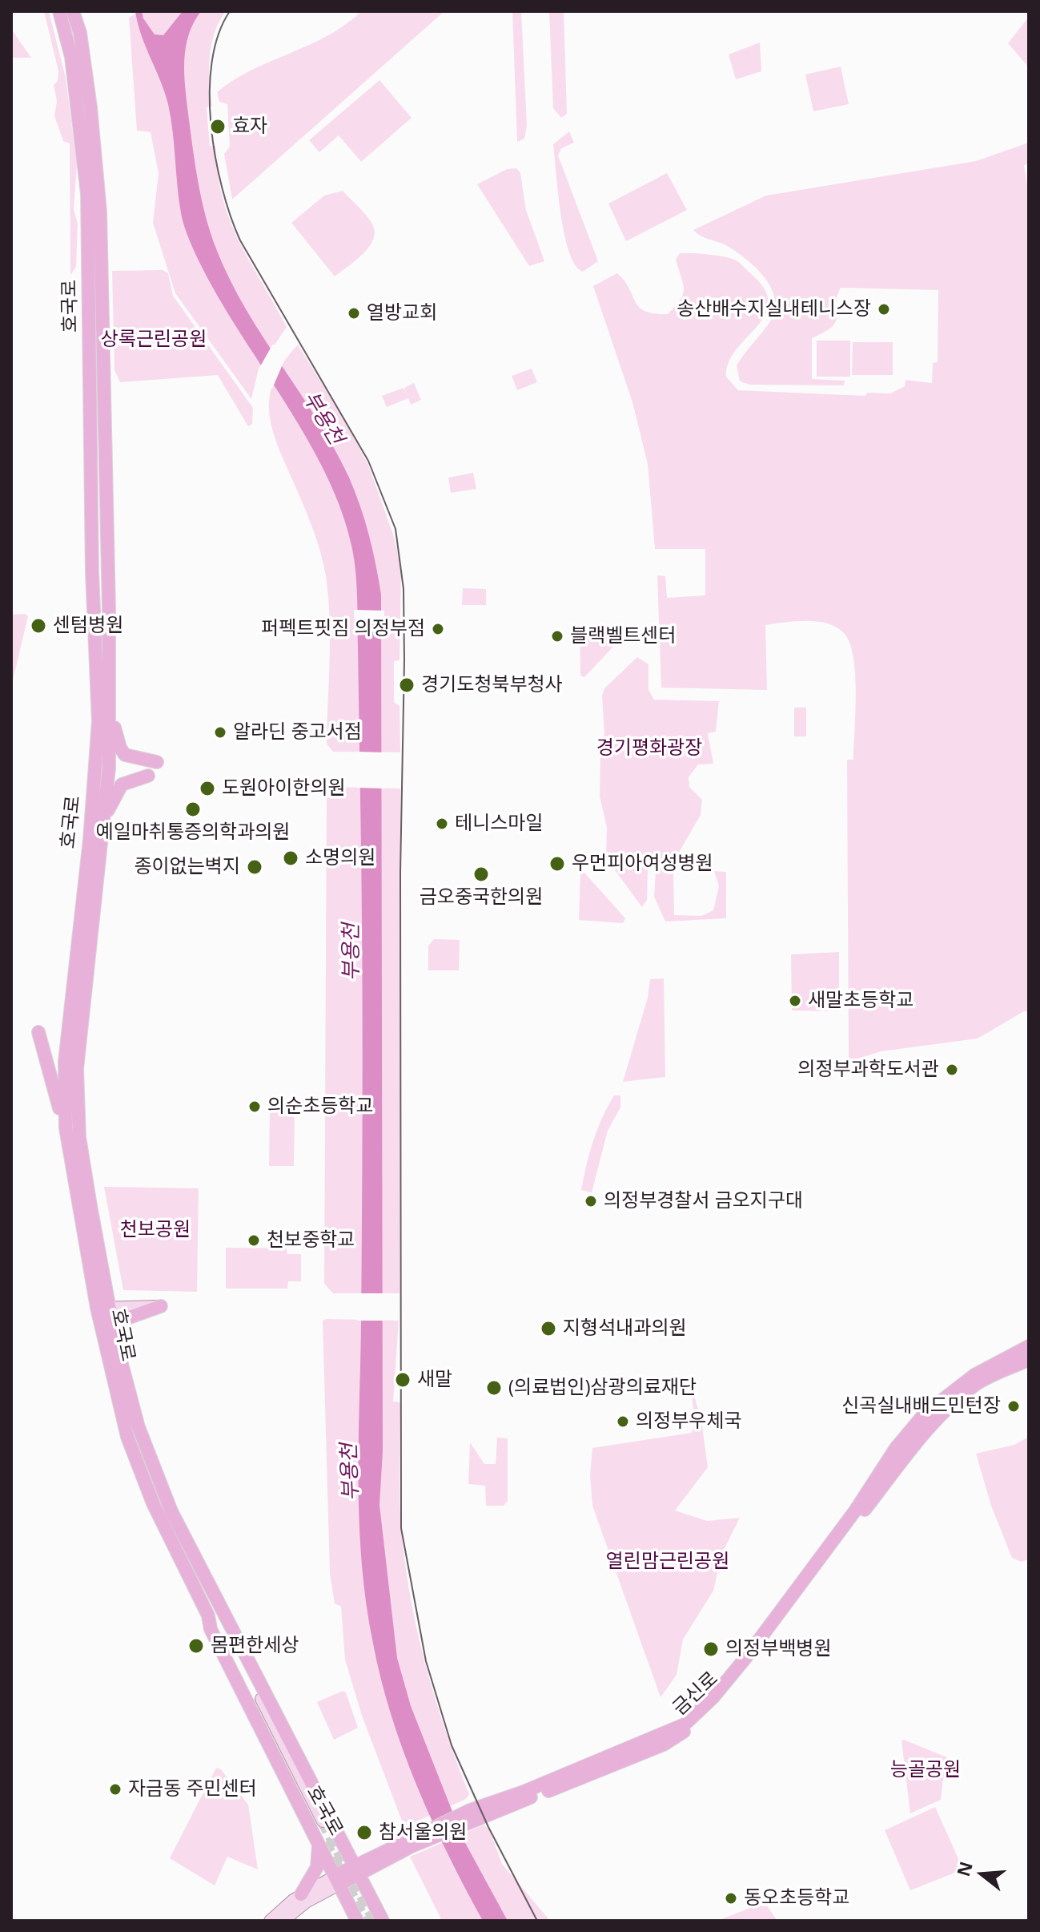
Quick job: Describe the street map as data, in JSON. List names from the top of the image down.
{
  "streets": {
    "main road": ["호국로", "금신로"]
  },
  "water": ["부용천"],
  "parks": [
    "상록근린공원",
    "경기평화광장",
    "천보공원",
    "열린맘근린공원",
    "능골공원"
  ],
  "places": [
    "효자",
    "송산배수지실내테니스장",
    "열방교회",
    "센텀병원",
    "퍼펙트핏짐 의정부점",
    "블랙벨트센터",
    "경기도청북부청사",
    "알라딘 중고서점",
    "도원아이한의원",
    "예일마취통증의학과의원",
    "테니스마일",
    "소명의원",
    "우먼피아여성병원",
    "종이없는벽지",
    "금오중국한의원",
    "새말초등학교",
    "의정부과학도서관",
    "의순초등학교",
    "의정부경찰서 금오지구대",
    "천보중학교",
    "지형석내과의원",
    "새말",
    "(의료법인)삼광의료재단",
    "신곡실내배드민턴장",
    "의정부우체국",
    "몸편한세상",
    "의정부백병원",
    "자금동 주민센터",
    "참서울의원",
    "동오초등학교"
  ],
  "north": "left"
}
